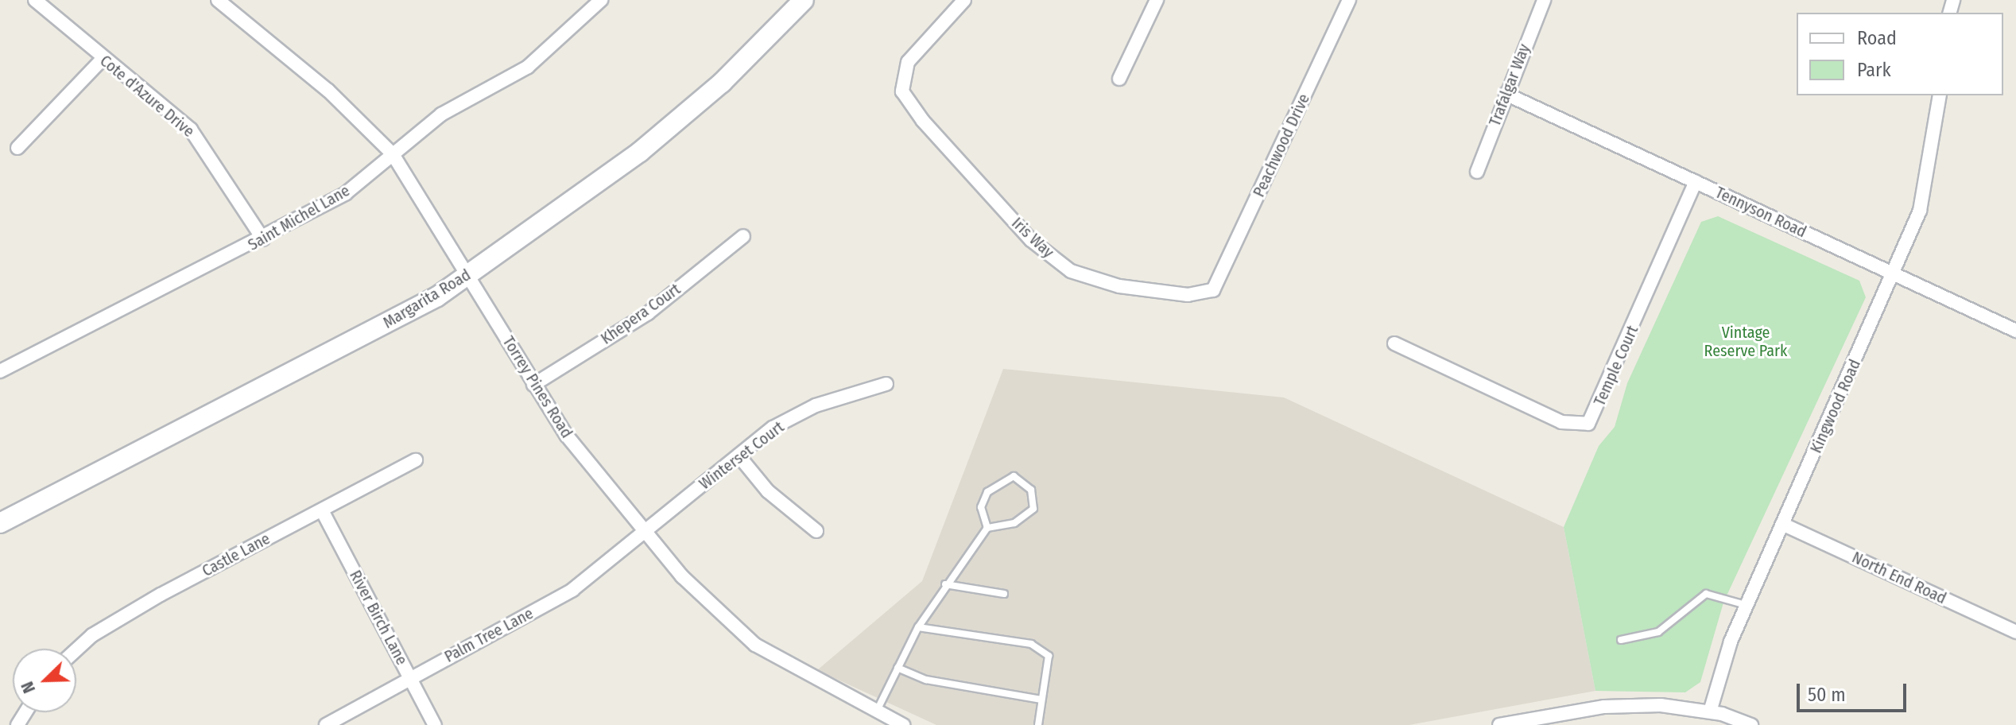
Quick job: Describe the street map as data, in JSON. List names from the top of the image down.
{
  "streets": {
    "main road": ["Margarita Road"],
    "street": [
      "Trafalgar Way",
      "Cote d'Azure Drive",
      "Peachwood Drive",
      "Tennyson Road",
      "Saint Michel Lane",
      "Iris Way",
      "Khepera Court",
      "Temple Court",
      "Torrey Pines Road",
      "Kingwood Road",
      "Winterset Court",
      "Castle Lane",
      "North End Road",
      "River Birch Lane",
      "Palm Tree Lane"
    ]
  },
  "crossings": [
    ["Trafalgar Way", "Tennyson Road"],
    ["Cote d'Azure Drive", "Saint Michel Lane"],
    ["Peachwood Drive", "Iris Way"],
    ["Tennyson Road", "Temple Court"],
    ["Tennyson Road", "Kingwood Road"],
    ["Saint Michel Lane", "Torrey Pines Road"],
    ["Margarita Road", "Torrey Pines Road"],
    ["Khepera Court", "Torrey Pines Road"],
    ["Torrey Pines Road", "Winterset Court"],
    ["Torrey Pines Road", "Palm Tree Lane"],
    ["Kingwood Road", "North End Road"],
    ["Winterset Court", "Palm Tree Lane"],
    ["Castle Lane", "River Birch Lane"],
    ["River Birch Lane", "Palm Tree Lane"]
  ],
  "parks": ["Vintage Reserve Park"],
  "legend": ["Road", "Park"],
  "scale_bar": "50 m",
  "north": "bottom left"
}
